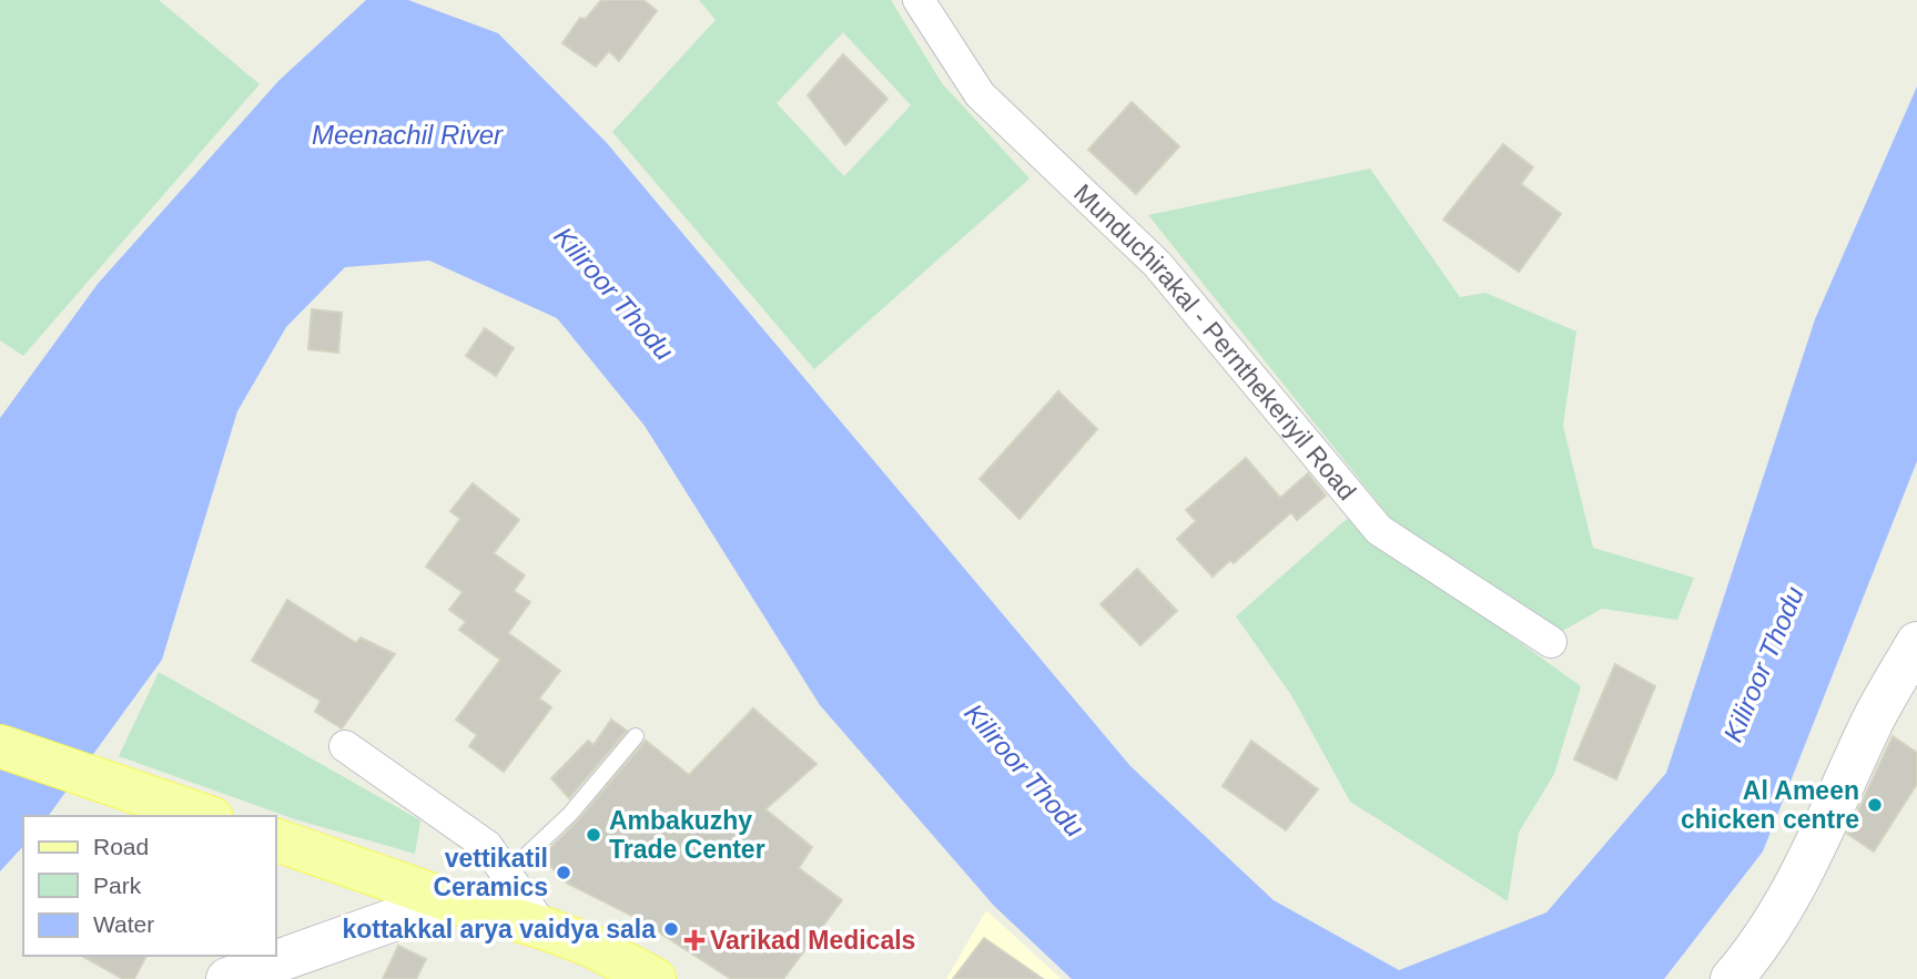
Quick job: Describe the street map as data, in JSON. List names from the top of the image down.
{
  "streets": {
    "street": ["Munduchirakal - Pernthekeriyil Road"]
  },
  "water": ["Meenachil River", "Kiliroor Thodu"],
  "places": {
    "other": [
      "Al Ameen chicken centre",
      "Ambakuzhy Trade Center",
      "vettikatil Ceramics",
      "kottakkal arya vaidya sala"
    ],
    "health": ["Varikad Medicals"]
  },
  "legend": ["Road", "Park", "Water"]
}
